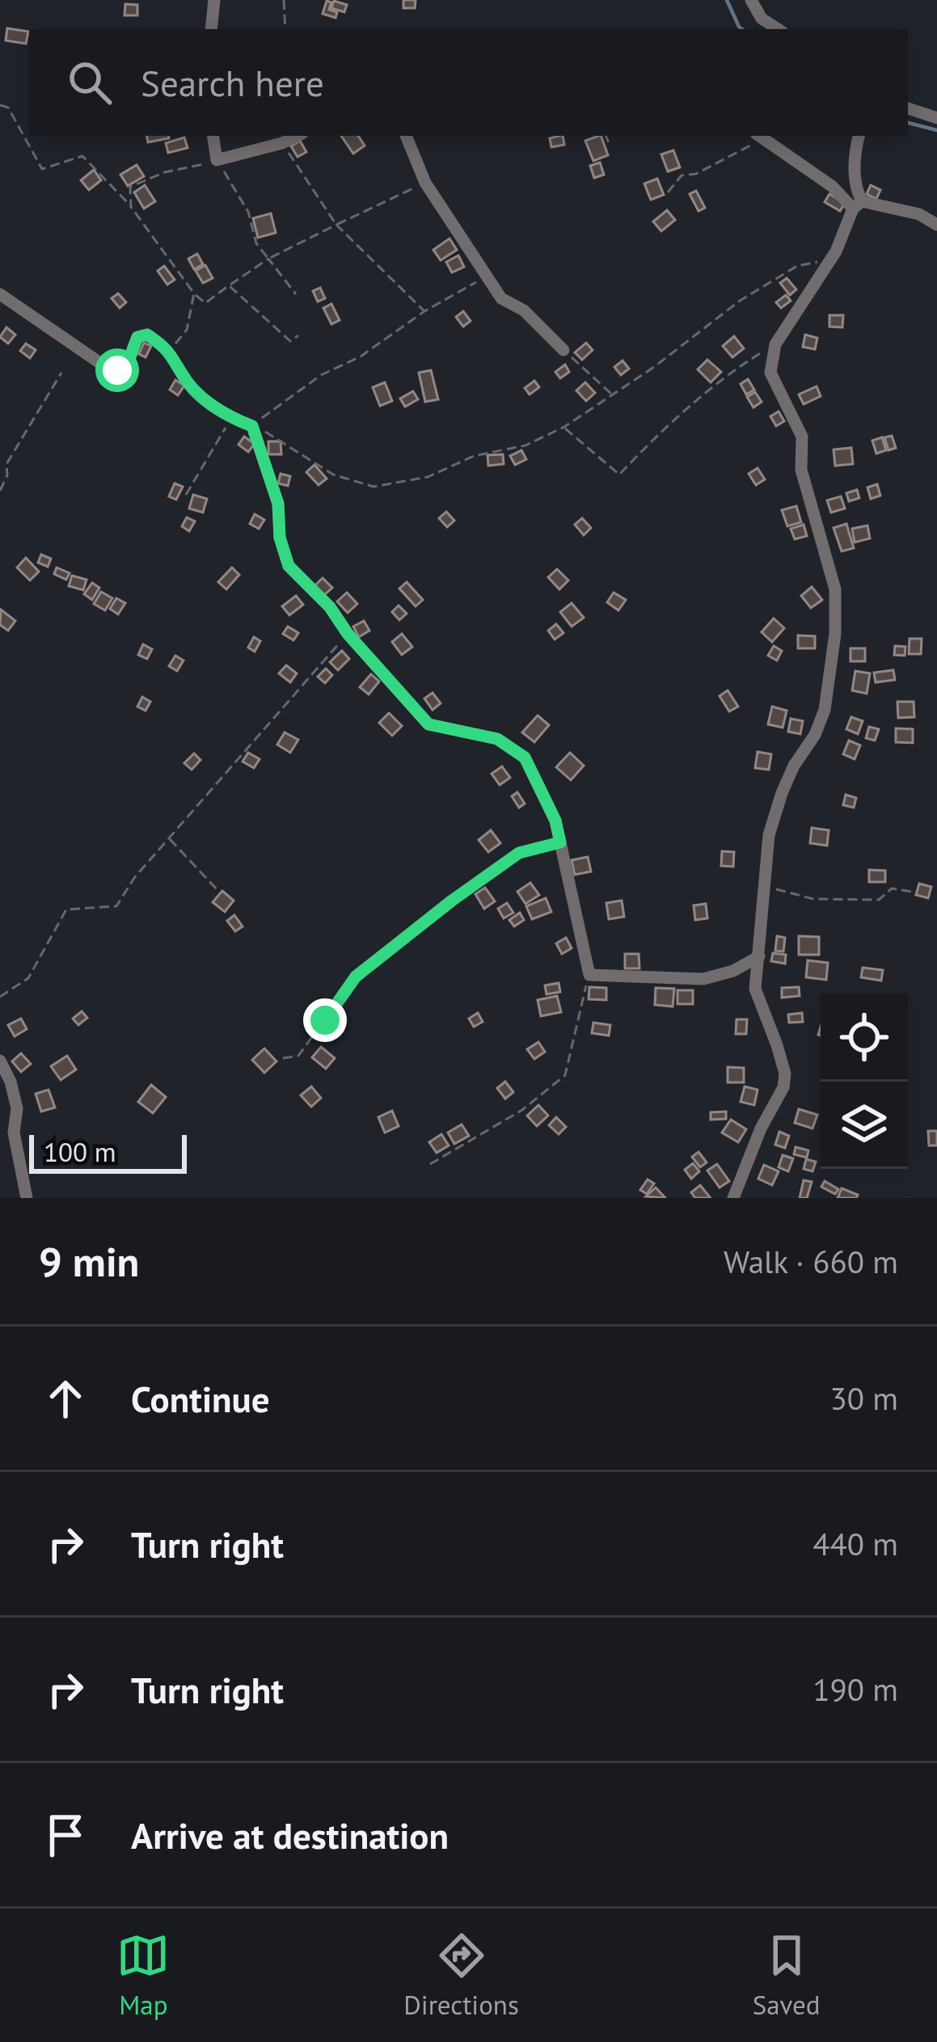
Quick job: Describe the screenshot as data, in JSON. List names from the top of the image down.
{
  "scale_bar": "100 m",
  "page": {
    "search": "Search here",
    "scale": "100 m",
    "heading": ["9 min", "Walk · 660 m"],
    "list": [
      ["Continue", "30 m"],
      ["Turn right", "440 m"],
      ["Turn right", "190 m"],
      "Arrive at destination"
    ],
    "nav": ["Map", "Directions", "Saved"]
  }
}
